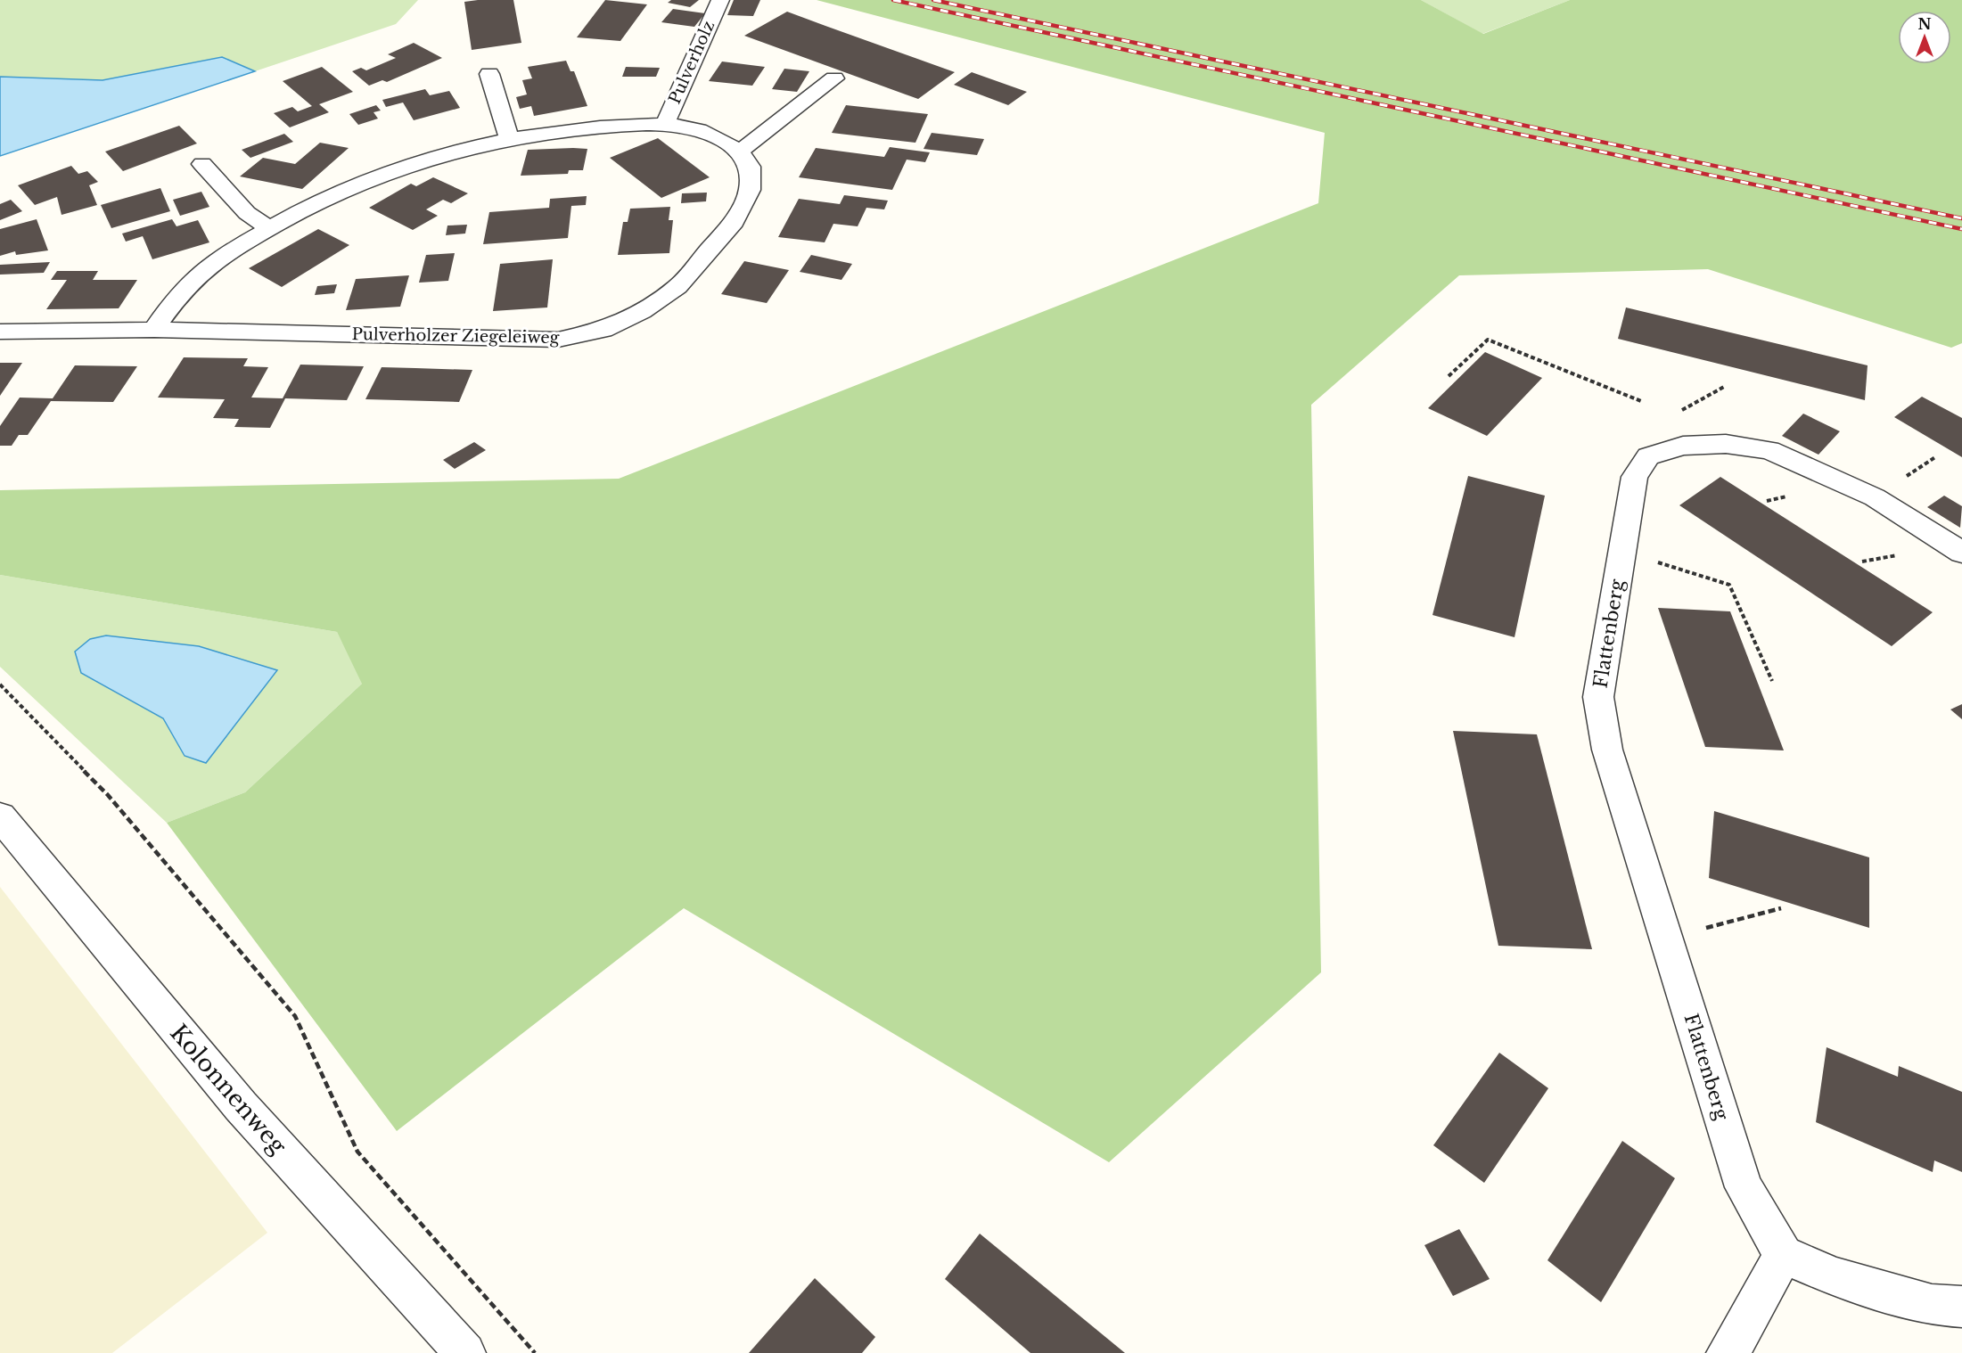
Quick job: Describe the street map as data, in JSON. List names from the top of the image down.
{
  "streets": {
    "street": [
      "Pulverholz",
      "Pulverholzer Ziegeleiweg",
      "Flattenberg",
      "Kolonnenweg"
    ]
  },
  "north": "top"
}
